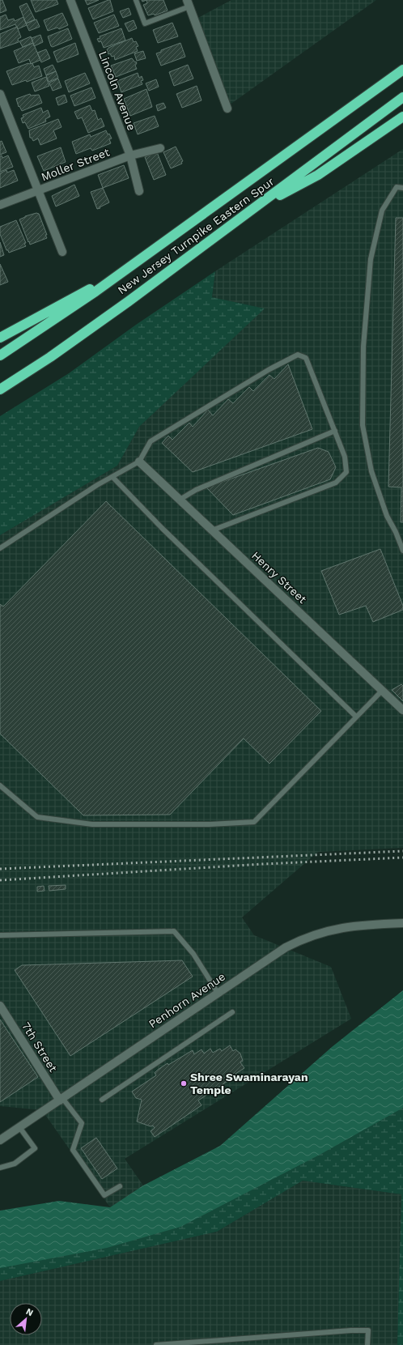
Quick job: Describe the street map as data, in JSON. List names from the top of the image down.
{
  "streets": {
    "highway": ["New Jersey Turnpike Eastern Spur"],
    "street": [
      "Lincoln Avenue",
      "Moller Street",
      "Henry Street",
      "Penhorn Avenue",
      "7th Street"
    ]
  },
  "crossings": [
    ["Lincoln Avenue", "Moller Street"],
    ["Penhorn Avenue", "7th Street"]
  ],
  "places": ["Shree Swaminarayan Temple"],
  "north": "top right"
}
